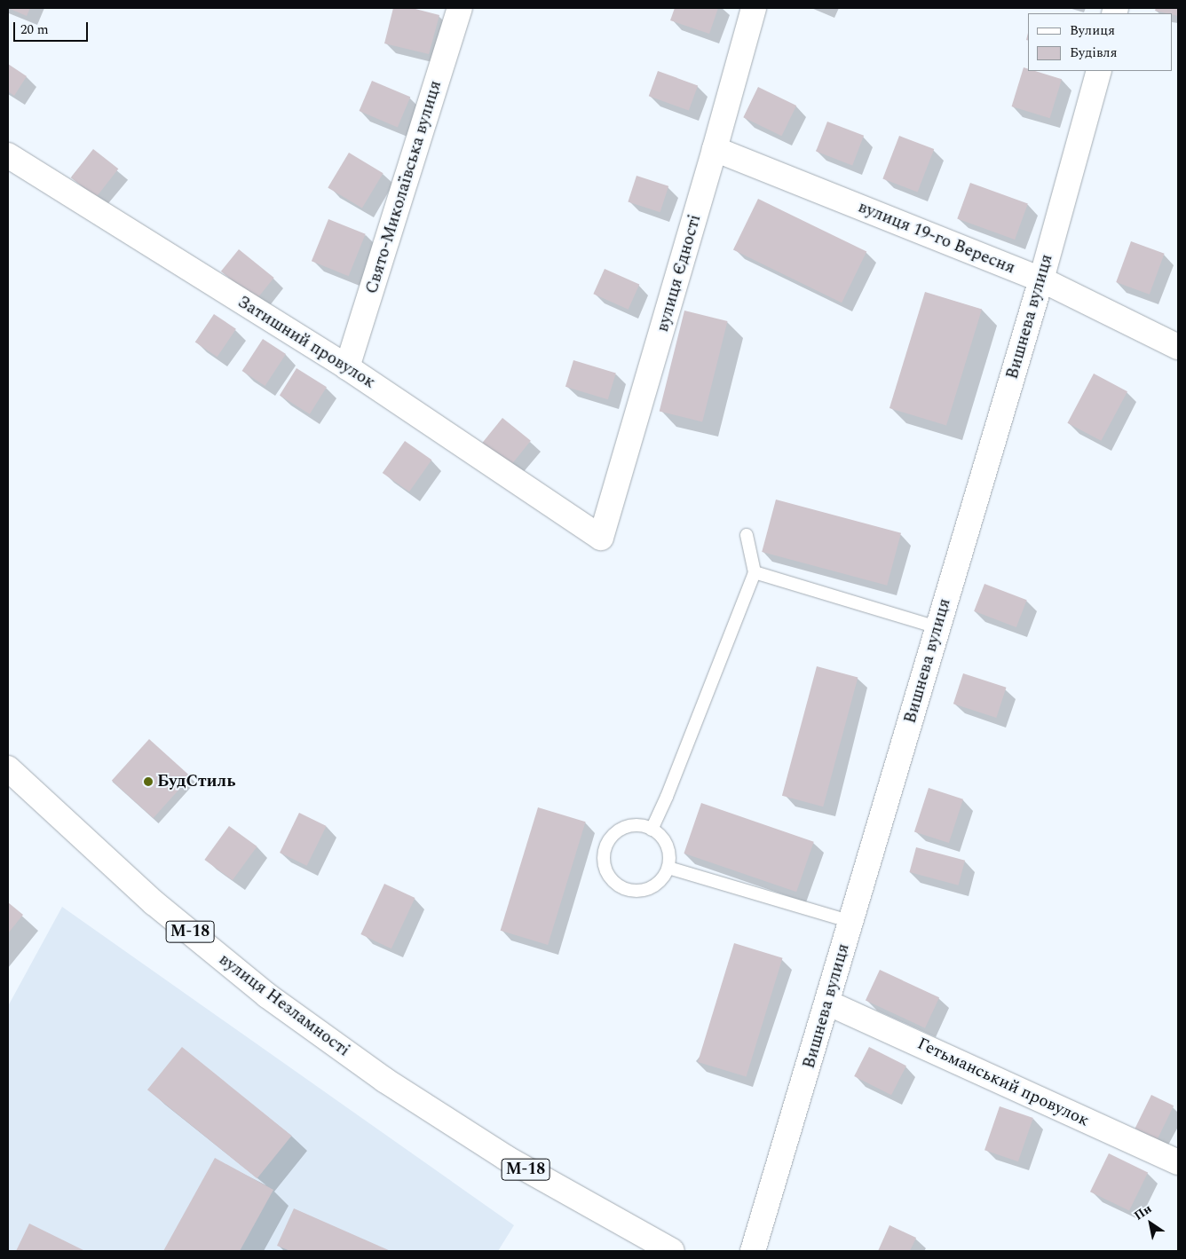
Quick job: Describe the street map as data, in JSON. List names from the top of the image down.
{
  "streets": {
    "main road": [
      "Свято-Миколаївська вулиця",
      "вулиця 19-го Вересня",
      "вулиця Єдності",
      "Вишнева вулиця",
      "Затишний провулок",
      "М-18",
      "вулиця Незламності",
      "Гетьманський провулок"
    ]
  },
  "crossings": [
    ["Свято-Миколаївська вулиця", "Затишний провулок"],
    ["вулиця 19-го Вересня", "вулиця Єдності"],
    ["вулиця 19-го Вересня", "Вишнева вулиця"],
    ["вулиця Єдності", "Затишний провулок"],
    ["Вишнева вулиця", "Гетьманський провулок"]
  ],
  "places": ["БудСтиль"],
  "legend": ["Вулиця", "Будівля"],
  "scale_bar": "20 m",
  "north": "top left"
}
